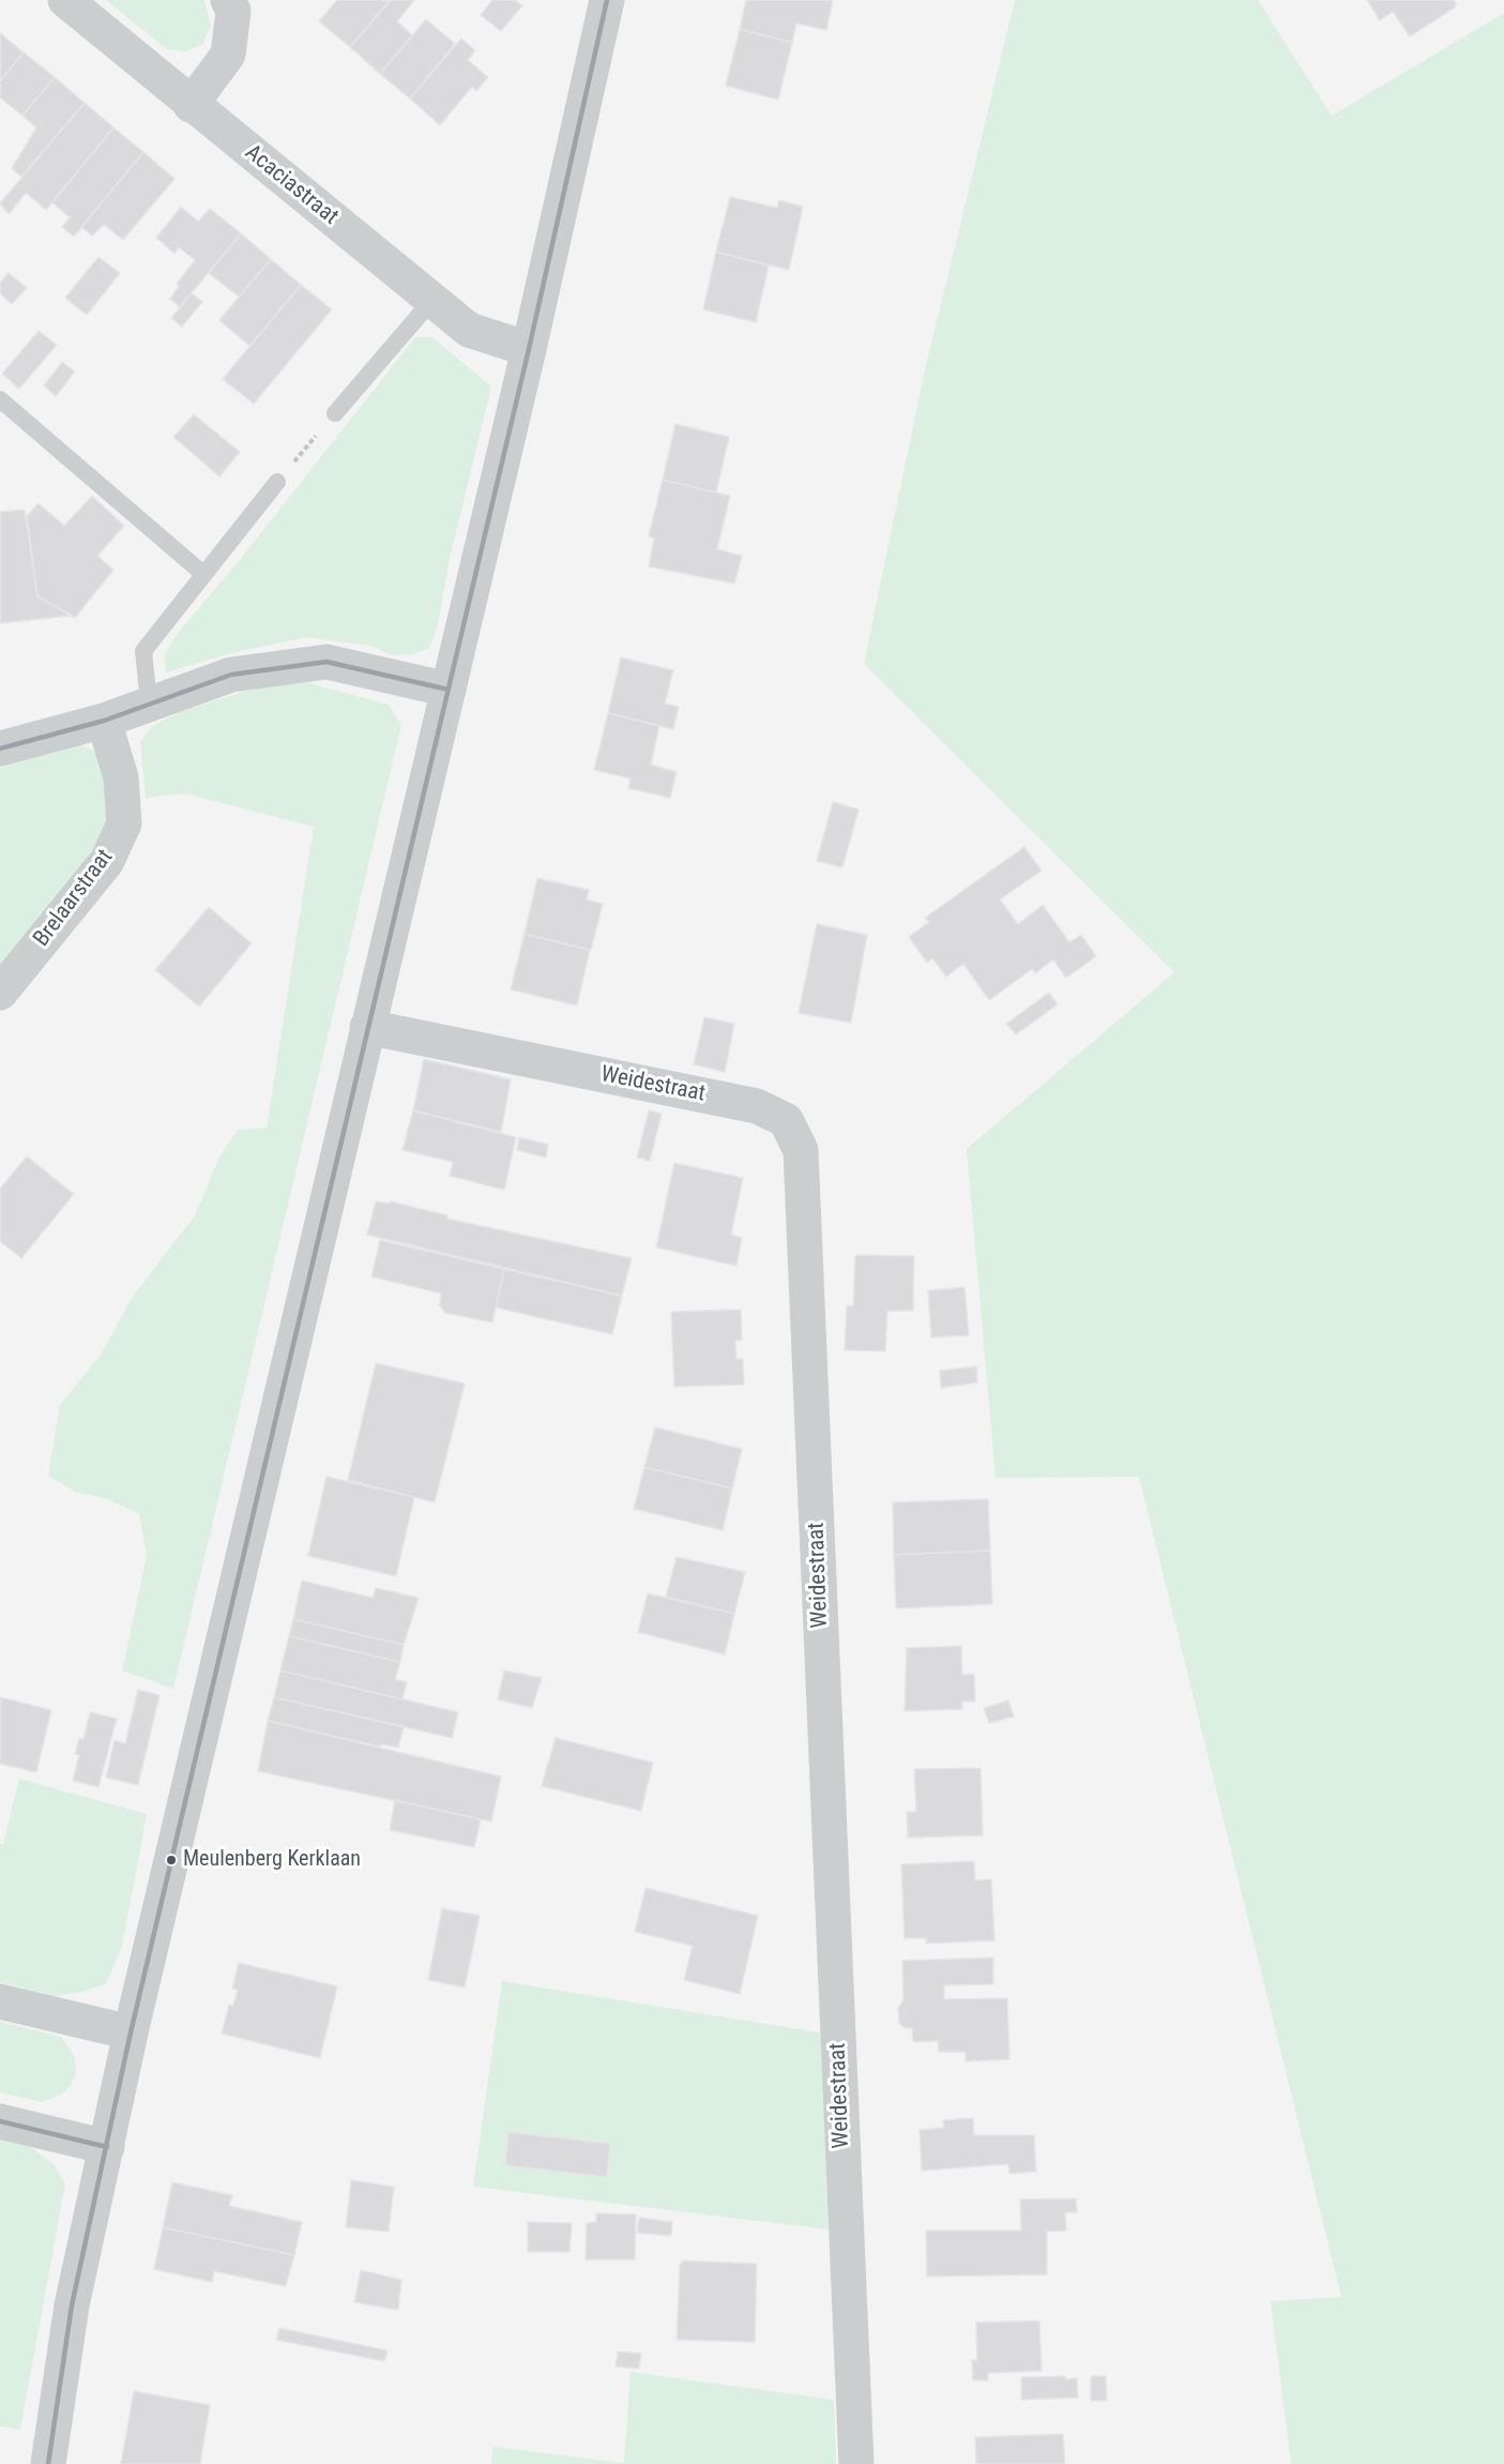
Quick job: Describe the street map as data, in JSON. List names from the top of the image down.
{
  "streets": {
    "street": ["Acaciastraat", "Brelaarstraat", "Weidestraat"]
  },
  "places": ["Meulenberg Kerklaan"]
}
